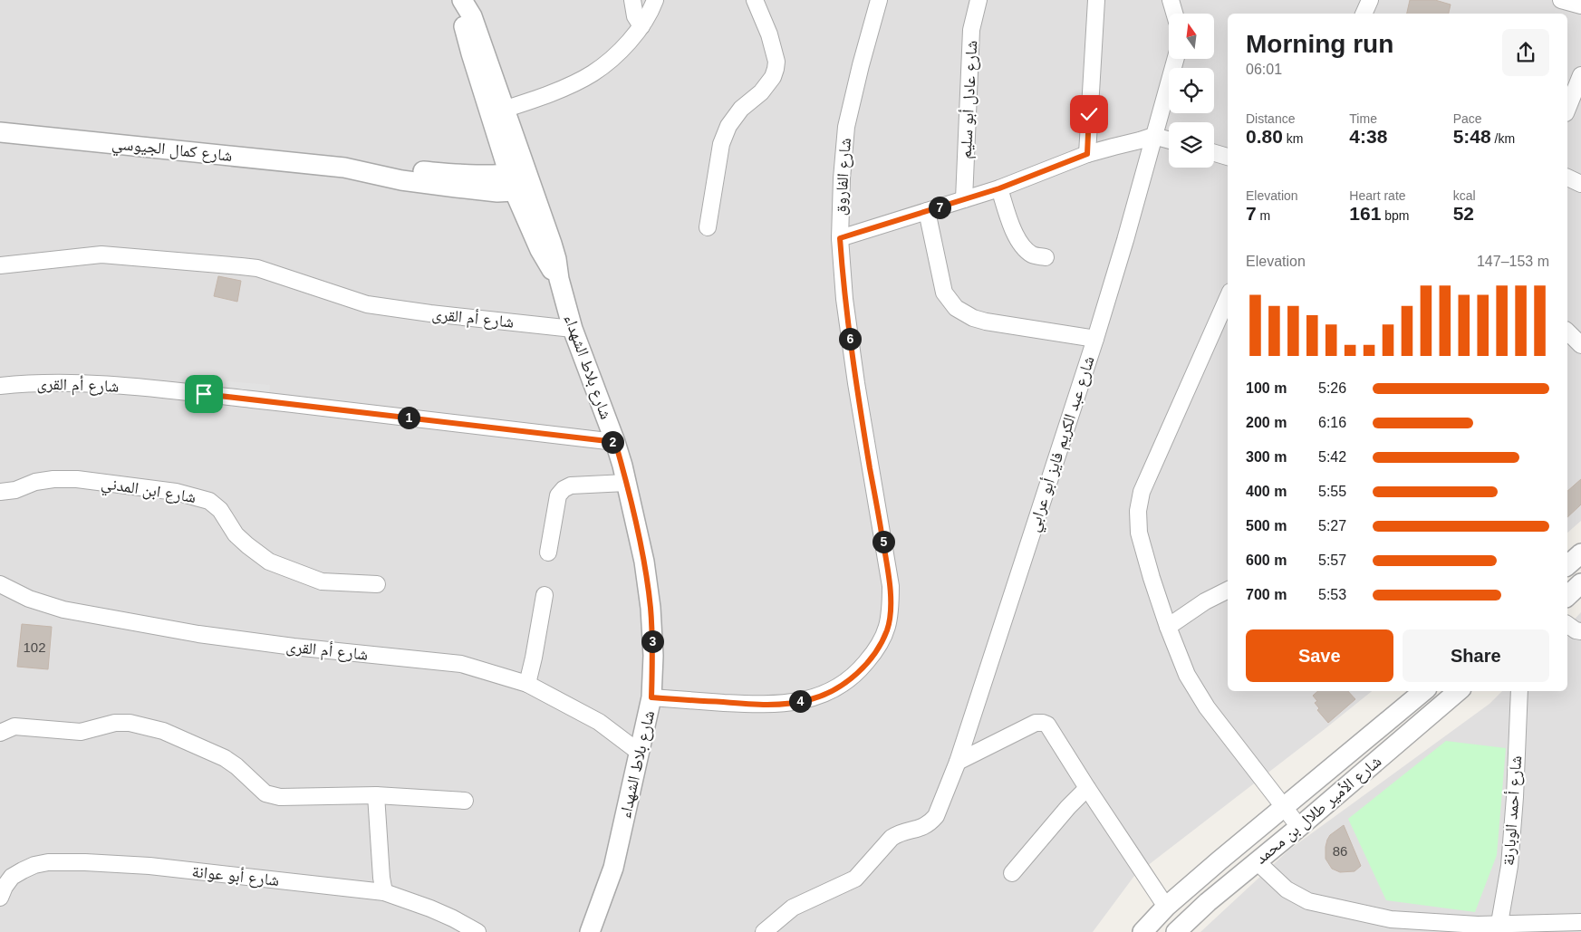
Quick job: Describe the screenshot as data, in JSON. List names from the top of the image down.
{
  "streets": {
    "street": [
      "شارع عادل أبو سليم",
      "شارع كمال الجيوسي",
      "شارع الفاروق",
      "شارع أم القرى",
      "شارع بلاط الشهداء",
      "شارع عبد الكريم فايز أبو عرابي",
      "شارع ابن المدني",
      "شارع الأمير طلال بن محمد",
      "شارع أحمد الوبارنة",
      "شارع أبو عوانة"
    ]
  },
  "crossings": [
    ["شارع كمال الجيوسي", "شارع بلاط الشهداء"],
    ["شارع الفاروق", "شارع بلاط الشهداء"],
    ["شارع أم القرى", "شارع بلاط الشهداء"]
  ],
  "house_numbers": ["102", "86"],
  "north": "top",
  "page": {
    "heading": ["Morning run", "06:01"],
    "stats": [
      ["Distance", "0.80 km"],
      ["Time", "4:38"],
      ["Pace", "5:48 /km"],
      ["Elevation", "7 m"],
      ["Heart rate", "161 bpm"],
      ["kcal", "52"]
    ],
    "pins": [
      "7",
      "6",
      "1",
      "2",
      "5",
      "3",
      "4"
    ],
    "chart": ["Elevation", "147–153 m"],
    "list": [
      {
        "name": "100 m",
        "note": "5:26"
      },
      {
        "name": "200 m",
        "note": "6:16"
      },
      {
        "name": "300 m",
        "note": "5:42"
      },
      {
        "name": "400 m",
        "note": "5:55"
      },
      {
        "name": "500 m",
        "note": "5:27"
      },
      {
        "name": "600 m",
        "note": "5:57"
      },
      {
        "name": "700 m",
        "note": "5:53"
      }
    ],
    "buttons": ["Save", "Share"]
  }
}
